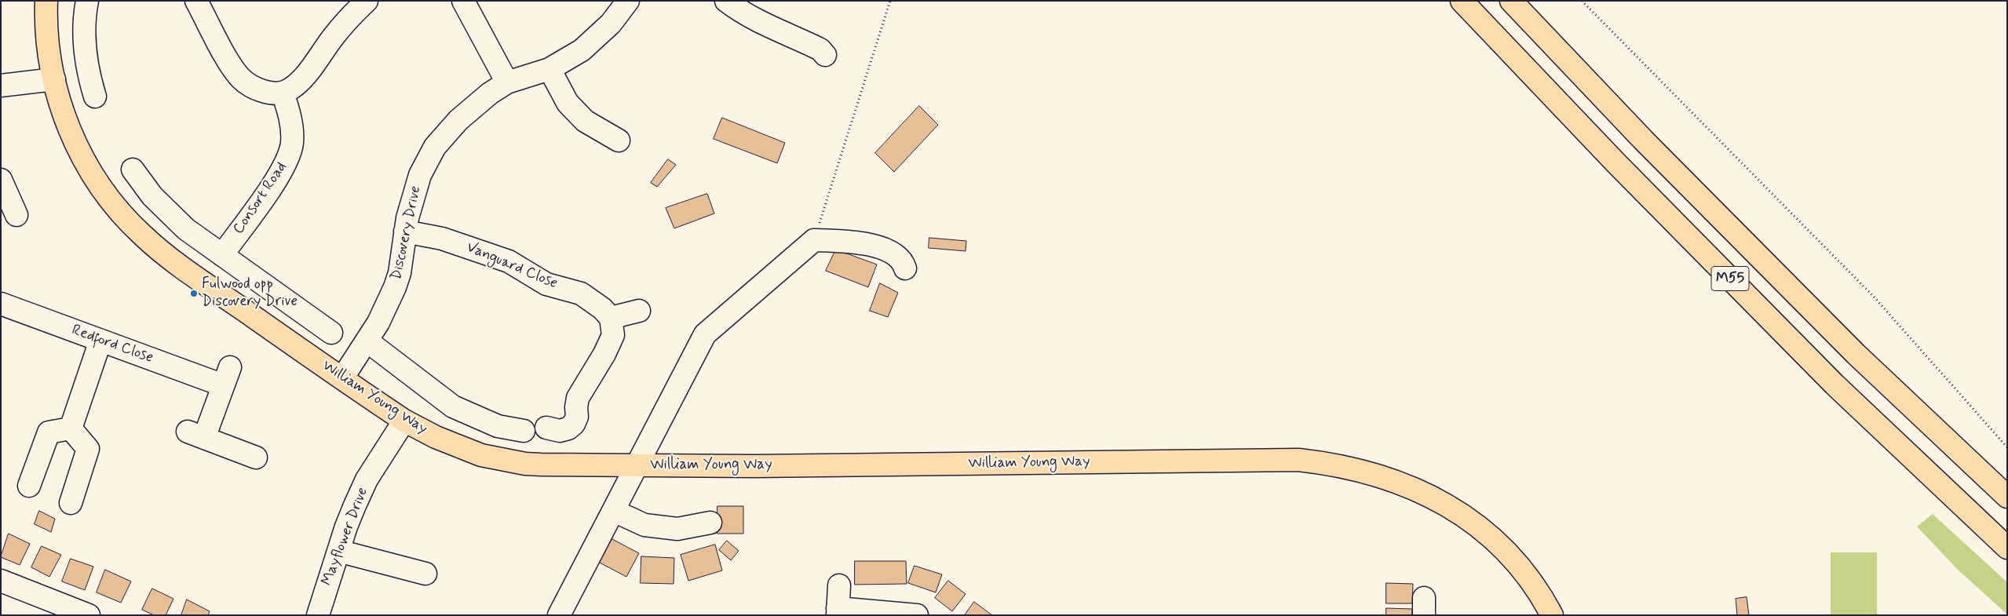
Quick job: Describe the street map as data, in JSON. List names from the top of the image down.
{
  "streets": {
    "main road": ["M55", "William Young Way"],
    "street": [
      "Consort Road",
      "Discovery Drive",
      "Vanguard Close",
      "Redford Close",
      "Mayflower Drive"
    ]
  },
  "crossings": [
    ["Discovery Drive", "Vanguard Close"],
    ["Discovery Drive", "William Young Way"],
    ["William Young Way", "Mayflower Drive"]
  ],
  "places": ["Fulwood opp Discovery Drive"]
}
